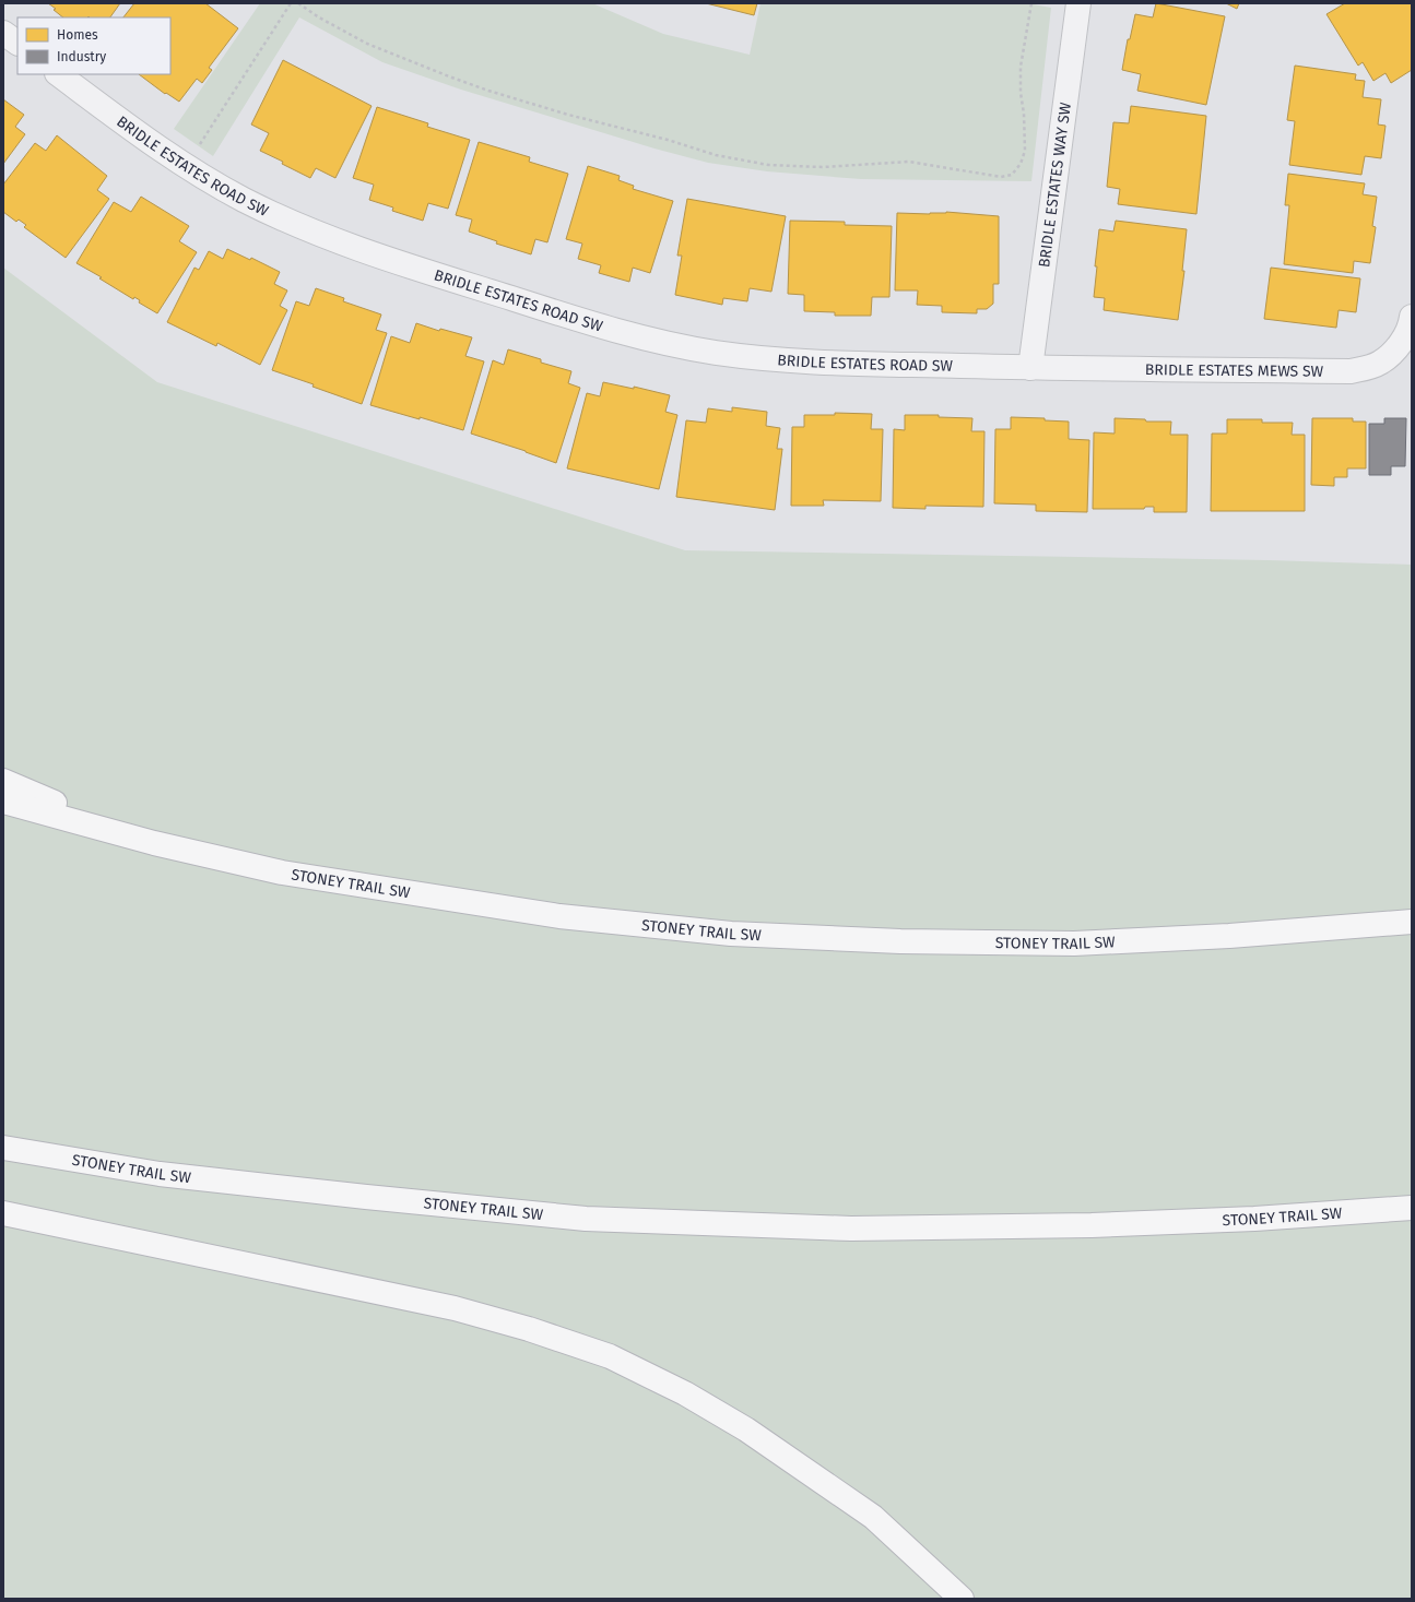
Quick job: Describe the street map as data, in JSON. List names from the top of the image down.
{
  "streets": {
    "highway": ["STONEY TRAIL SW"],
    "street": ["BRIDLE ESTATES ROAD SW", "BRIDLE ESTATES WAY SW", "BRIDLE ESTATES MEWS SW"]
  },
  "crossings": [
    ["BRIDLE ESTATES ROAD SW", "BRIDLE ESTATES WAY SW"],
    ["BRIDLE ESTATES ROAD SW", "BRIDLE ESTATES MEWS SW"],
    ["BRIDLE ESTATES WAY SW", "BRIDLE ESTATES MEWS SW"]
  ],
  "legend": ["Homes", "Industry"]
}
